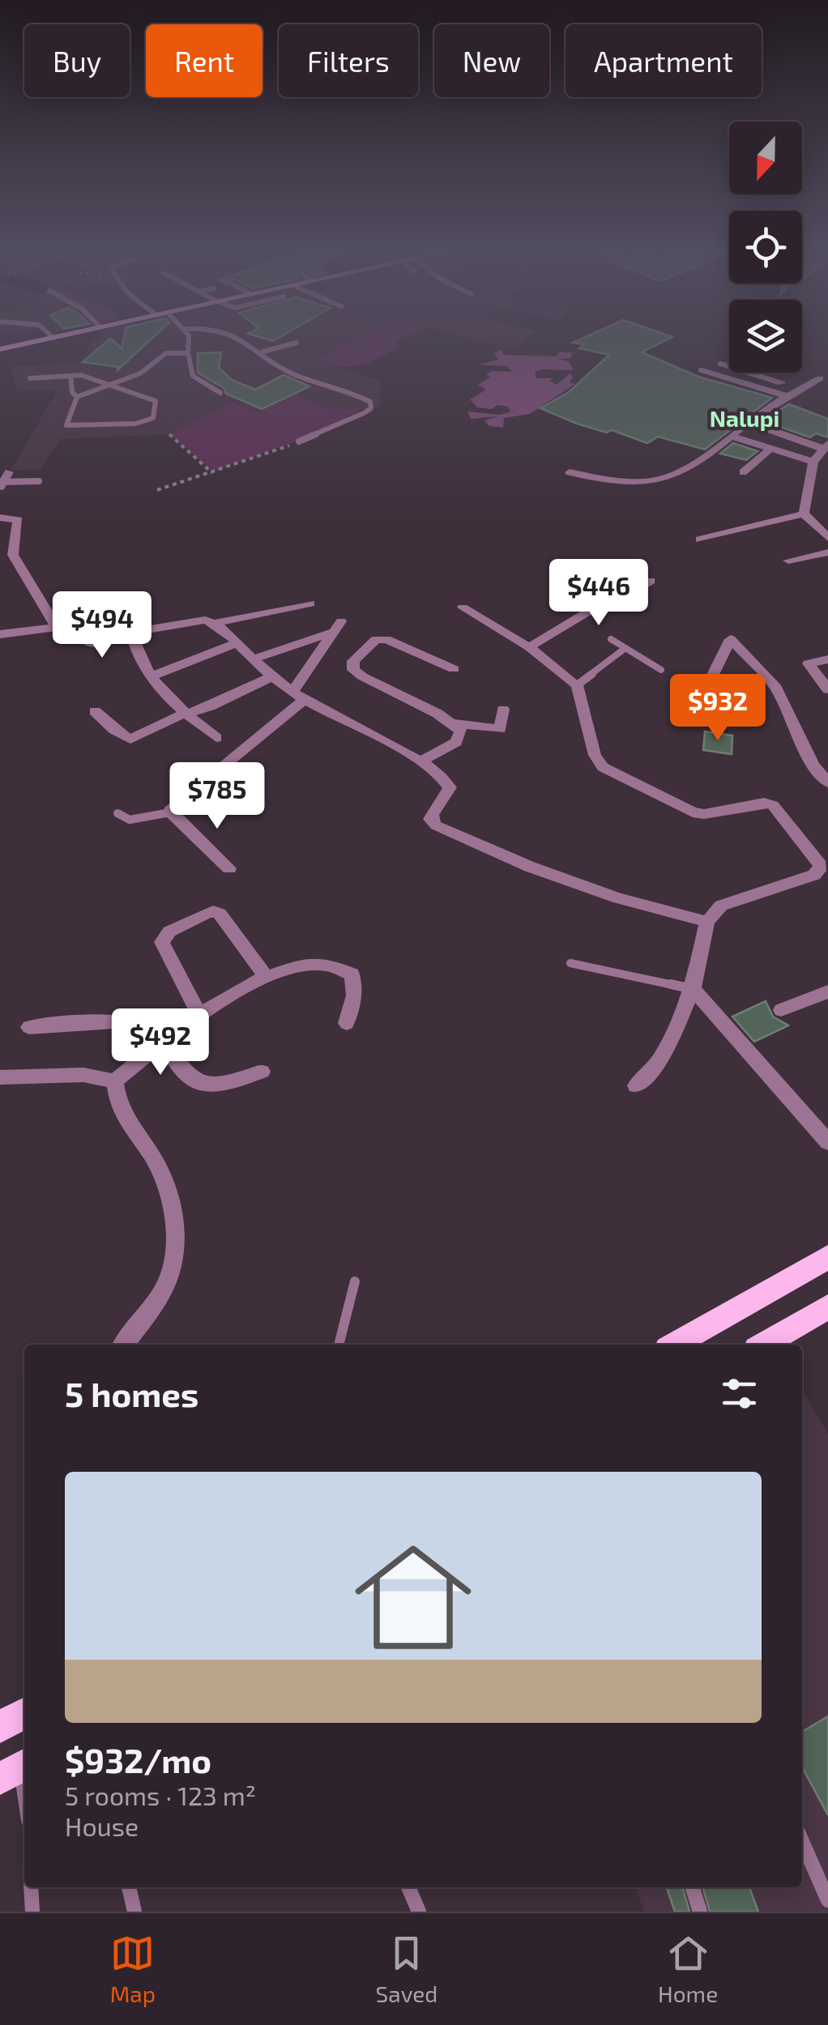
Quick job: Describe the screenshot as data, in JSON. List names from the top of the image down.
{
  "districts": ["Nalupi"],
  "north": "bottom",
  "page": {
    "chip": [
      "Buy",
      "Rent",
      "Filters",
      "New",
      "Apartment"
    ],
    "price": [
      "$446",
      "$494",
      "$932",
      "$785",
      "$492"
    ],
    "heading": "5 homes",
    "list": [
      {
        "name": "$932/mo",
        "note": "5 rooms · 123 m² · House"
      }
    ],
    "tabs": ["Map", "Saved", "Home"]
  }
}
